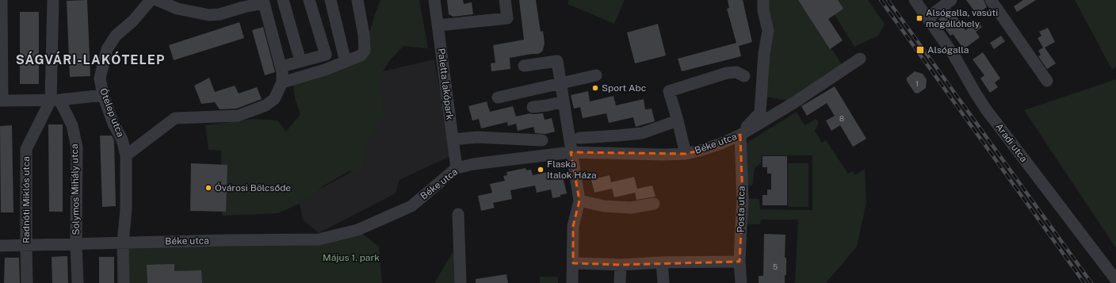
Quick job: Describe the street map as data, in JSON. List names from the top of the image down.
{
  "streets": {
    "street": [
      "Paletta lakópark",
      "Ótelep utca",
      "Aradi utca",
      "Béke utca",
      "Solymos Mihály utca",
      "Radnóti Miklós utca",
      "Posta utca"
    ]
  },
  "crossings": [
    ["Paletta lakópark", "Béke utca"],
    ["Ótelep utca", "Béke utca"],
    ["Béke utca", "Solymos Mihály utca"],
    ["Béke utca", "Radnóti Miklós utca"],
    ["Béke utca", "Posta utca"],
    ["Solymos Mihály utca", "Radnóti Miklós utca"]
  ],
  "districts": ["SÁGVÁRI-LAKÓTELEP"],
  "parks": ["Május 1. park"],
  "places": {
    "transit": ["Alsógalla, vasúti megállóhely", "Alsógalla"],
    "other": ["Sport Abc", "Flaska Italok Háza", "Óvárosi Bölcsőde"]
  },
  "house_numbers": ["1", "8", "5"]
}
